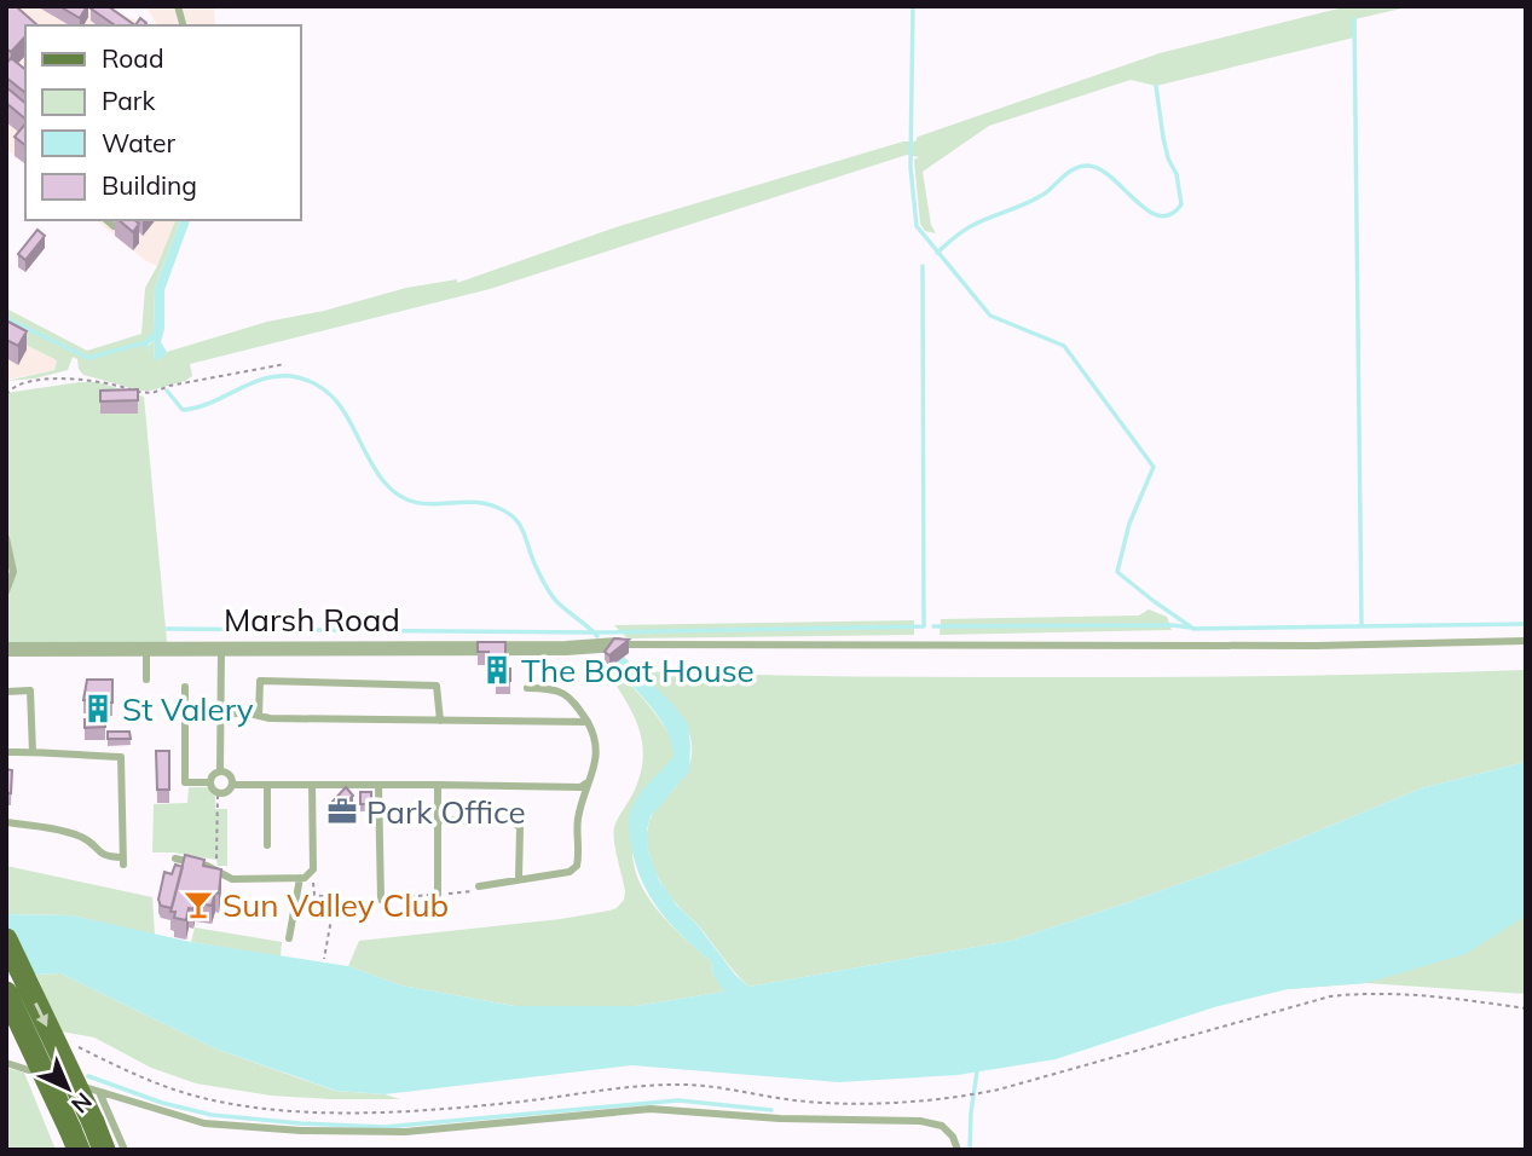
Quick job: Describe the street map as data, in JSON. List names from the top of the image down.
{
  "streets": {
    "street": ["Marsh Road"]
  },
  "places": {
    "building": ["The Boat House", "St Valery"],
    "office": ["Park Office"],
    "bar": ["Sun Valley Club"]
  },
  "legend": [
    "Road",
    "Park",
    "Water",
    "Building"
  ],
  "north": "bottom right"
}
